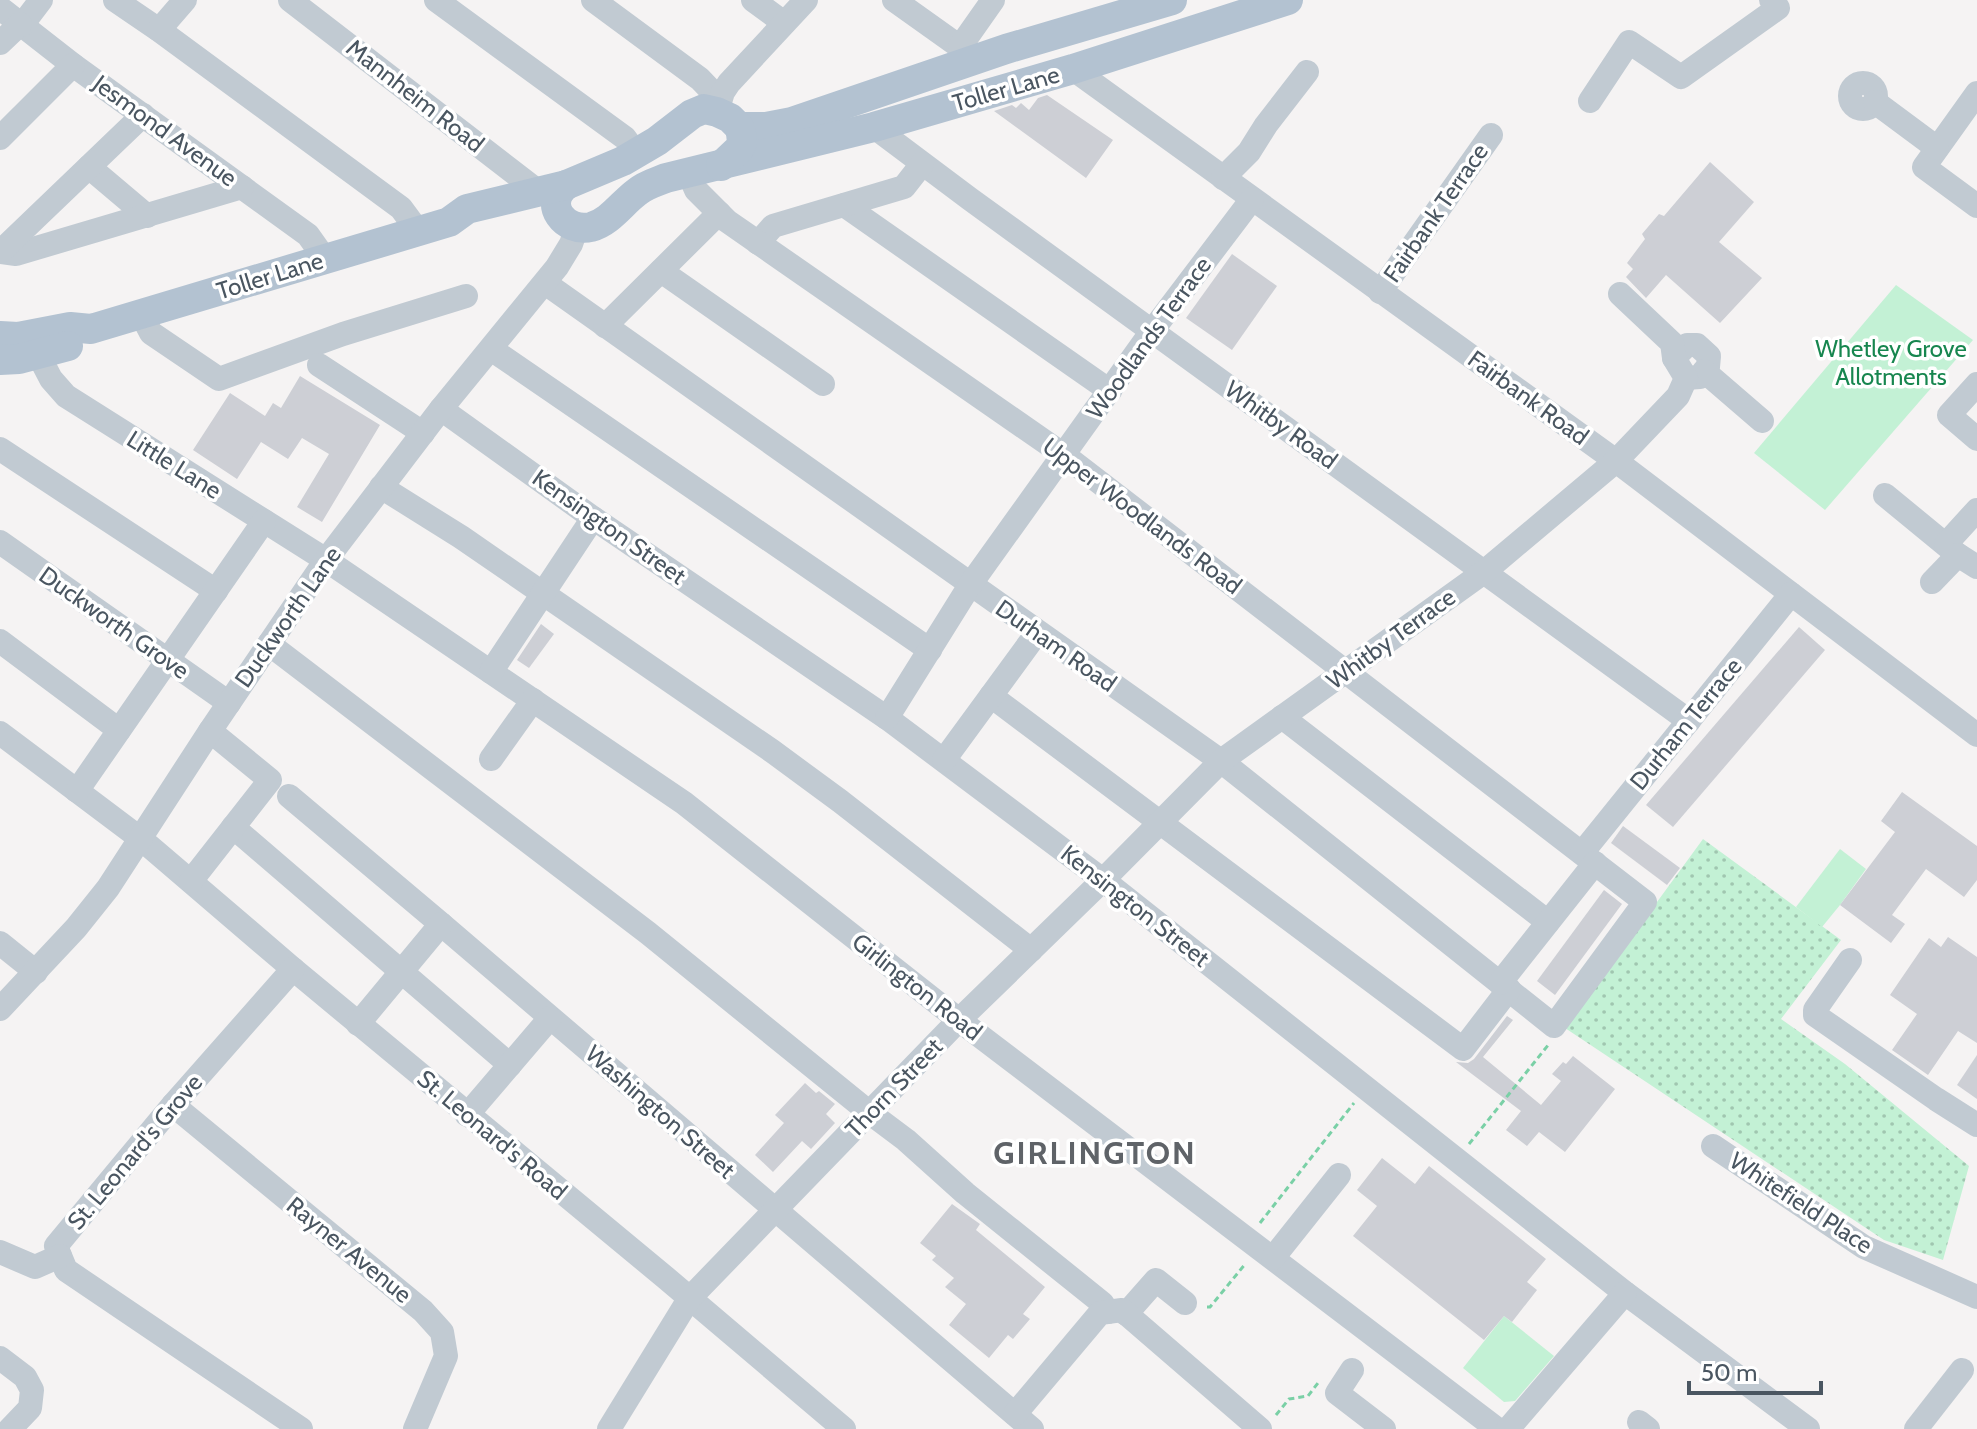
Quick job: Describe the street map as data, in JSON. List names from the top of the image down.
{
  "streets": {
    "main road": ["Toller Lane"],
    "street": [
      "Mannheim Road",
      "Jesmond Avenue",
      "Fairbank Terrace",
      "Woodlands Terrace",
      "Fairbank Road",
      "Whitby Road",
      "Little Lane",
      "Upper Woodlands Road",
      "Kensington Street",
      "Duckworth Lane",
      "Duckworth Grove",
      "Whitby Terrace",
      "Durham Road",
      "Durham Terrace",
      "Girlington Road",
      "Thorn Street",
      "Washington Street",
      "St. Leonard's Road",
      "St. Leonard's Grove",
      "Whitefield Place",
      "Rayner Avenue"
    ]
  },
  "crossings": [
    ["Toller Lane", "Mannheim Road"],
    ["Toller Lane", "Jesmond Avenue"],
    ["Toller Lane", "Fairbank Road"],
    ["Toller Lane", "Whitby Road"],
    ["Toller Lane", "Little Lane"],
    ["Toller Lane", "Upper Woodlands Road"],
    ["Toller Lane", "Duckworth Lane"],
    ["Mannheim Road", "Duckworth Lane"],
    ["Fairbank Terrace", "Fairbank Road"],
    ["Woodlands Terrace", "Fairbank Road"],
    ["Woodlands Terrace", "Whitby Road"],
    ["Woodlands Terrace", "Upper Woodlands Road"],
    ["Woodlands Terrace", "Kensington Street"],
    ["Woodlands Terrace", "Durham Road"],
    ["Fairbank Road", "Whitby Terrace"],
    ["Fairbank Road", "Durham Terrace"],
    ["Whitby Road", "Whitby Terrace"],
    ["Whitby Road", "Durham Terrace"],
    ["Little Lane", "Duckworth Lane"],
    ["Little Lane", "Girlington Road"],
    ["Upper Woodlands Road", "Whitby Terrace"],
    ["Upper Woodlands Road", "Durham Road"],
    ["Upper Woodlands Road", "Durham Terrace"],
    ["Kensington Street", "Duckworth Lane"],
    ["Kensington Street", "Whitby Terrace"],
    ["Kensington Street", "Thorn Street"],
    ["Duckworth Lane", "Duckworth Grove"],
    ["Duckworth Lane", "Durham Road"],
    ["Duckworth Lane", "Girlington Road"],
    ["Duckworth Lane", "Washington Street"],
    ["Duckworth Lane", "St. Leonard's Road"],
    ["Whitby Terrace", "Durham Road"],
    ["Whitby Terrace", "Durham Terrace"],
    ["Whitby Terrace", "Thorn Street"],
    ["Durham Road", "Durham Terrace"],
    ["Girlington Road", "Thorn Street"],
    ["Thorn Street", "Washington Street"],
    ["Thorn Street", "St. Leonard's Road"],
    ["St. Leonard's Road", "St. Leonard's Grove"],
    ["St. Leonard's Grove", "Rayner Avenue"]
  ],
  "districts": ["GIRLINGTON"],
  "parks": ["Whetley Grove Allotments"],
  "scale_bar": "50 m"
}
